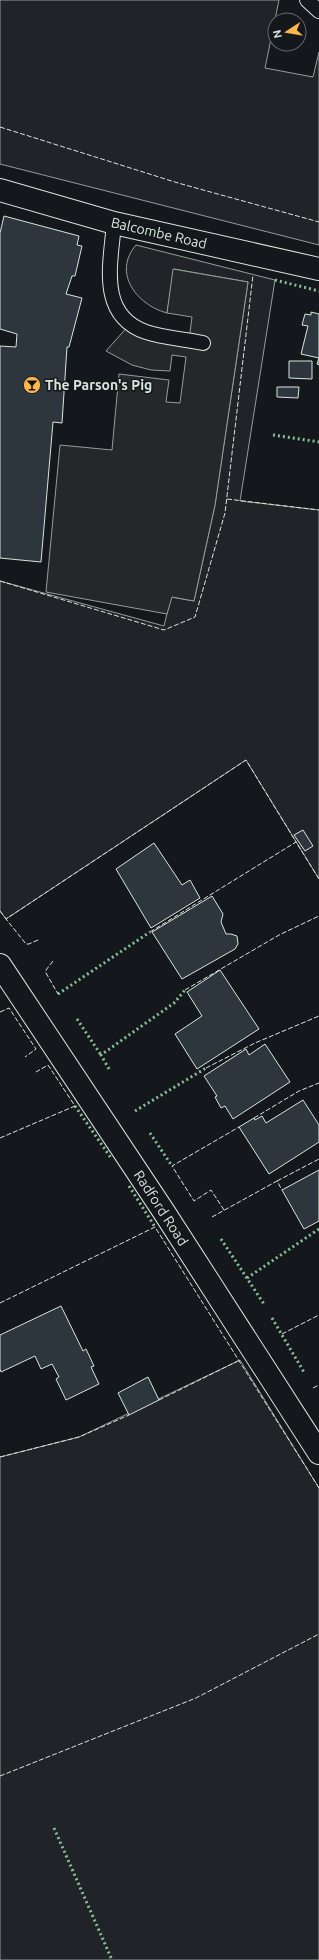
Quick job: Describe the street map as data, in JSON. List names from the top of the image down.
{
  "streets": {
    "street": ["Balcombe Road", "Radford Road"]
  },
  "places": {
    "bar": ["The Parson's Pig"]
  },
  "north": "left"
}
